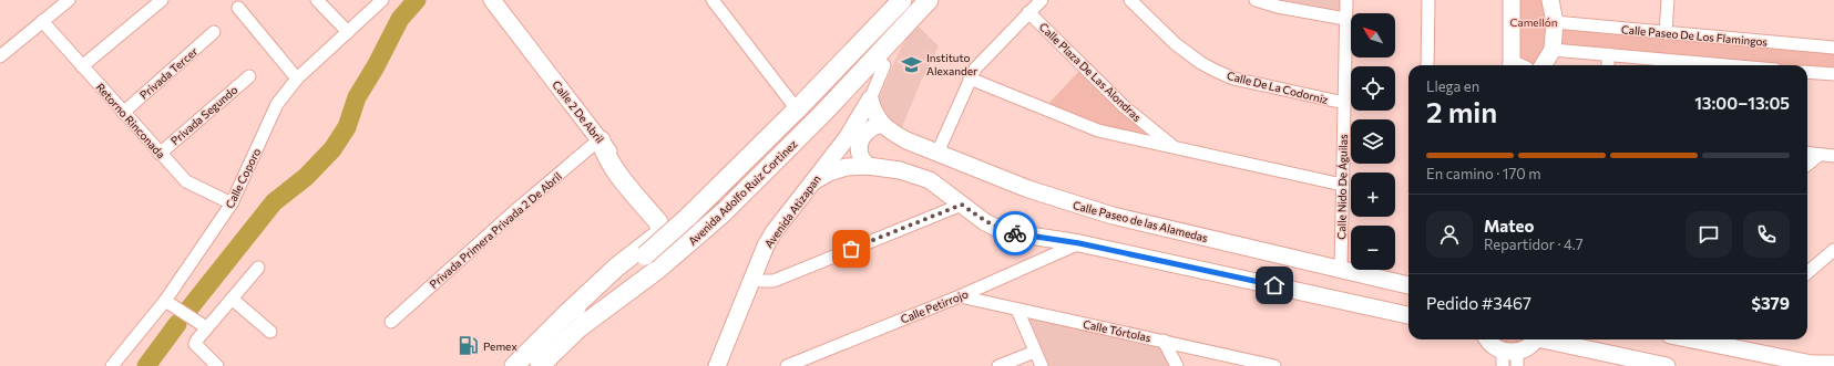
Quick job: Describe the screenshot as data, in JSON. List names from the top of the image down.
{
  "streets": {
    "main road": ["Avenida Adolfo Ruiz Cortinez"],
    "street": [
      "Calle Paseo De Los Flamingos",
      "Calle Plaza De Las Alondras",
      "Privada Tercer",
      "Calle De La Codorniz",
      "Calle 2 De Abril",
      "Privada Segundo",
      "Retorno Rinconada",
      "Calle Coporo",
      "Calle Nido De Águilas",
      "Avenida Atizapan",
      "Calle Paseo de las Alamedas",
      "Privada Primera Privada 2 De Abril",
      "Calle Petirrojo",
      "Calle Tórtolas"
    ]
  },
  "crossings": [
    ["Calle Plaza De Las Alondras", "Calle Nido De Águilas"],
    ["Privada Tercer", "Retorno Rinconada"],
    ["Calle De La Codorniz", "Calle Nido De Águilas"],
    ["Calle 2 De Abril", "Privada Primera Privada 2 De Abril"],
    ["Privada Segundo", "Retorno Rinconada"],
    ["Retorno Rinconada", "Calle Coporo"],
    ["Calle Nido De Águilas", "Calle Paseo de las Alamedas"],
    ["Avenida Atizapan", "Calle Paseo de las Alamedas"],
    ["Calle Petirrojo", "Calle Tórtolas"]
  ],
  "parks": ["Camellón"],
  "places": {
    "school or university": ["Instituto Alexander"],
    "fuel station": ["Pemex"]
  },
  "north": "top left",
  "page": {
    "map_buttons": ["+", "−"],
    "heading": ["2 min", "Llega en", "13:00–13:05"],
    "panel": [
      "Mateo",
      "Repartidor · 4.7",
      "Pedido #3467",
      "$379"
    ],
    "bar": "En camino · 170 m"
  }
}
